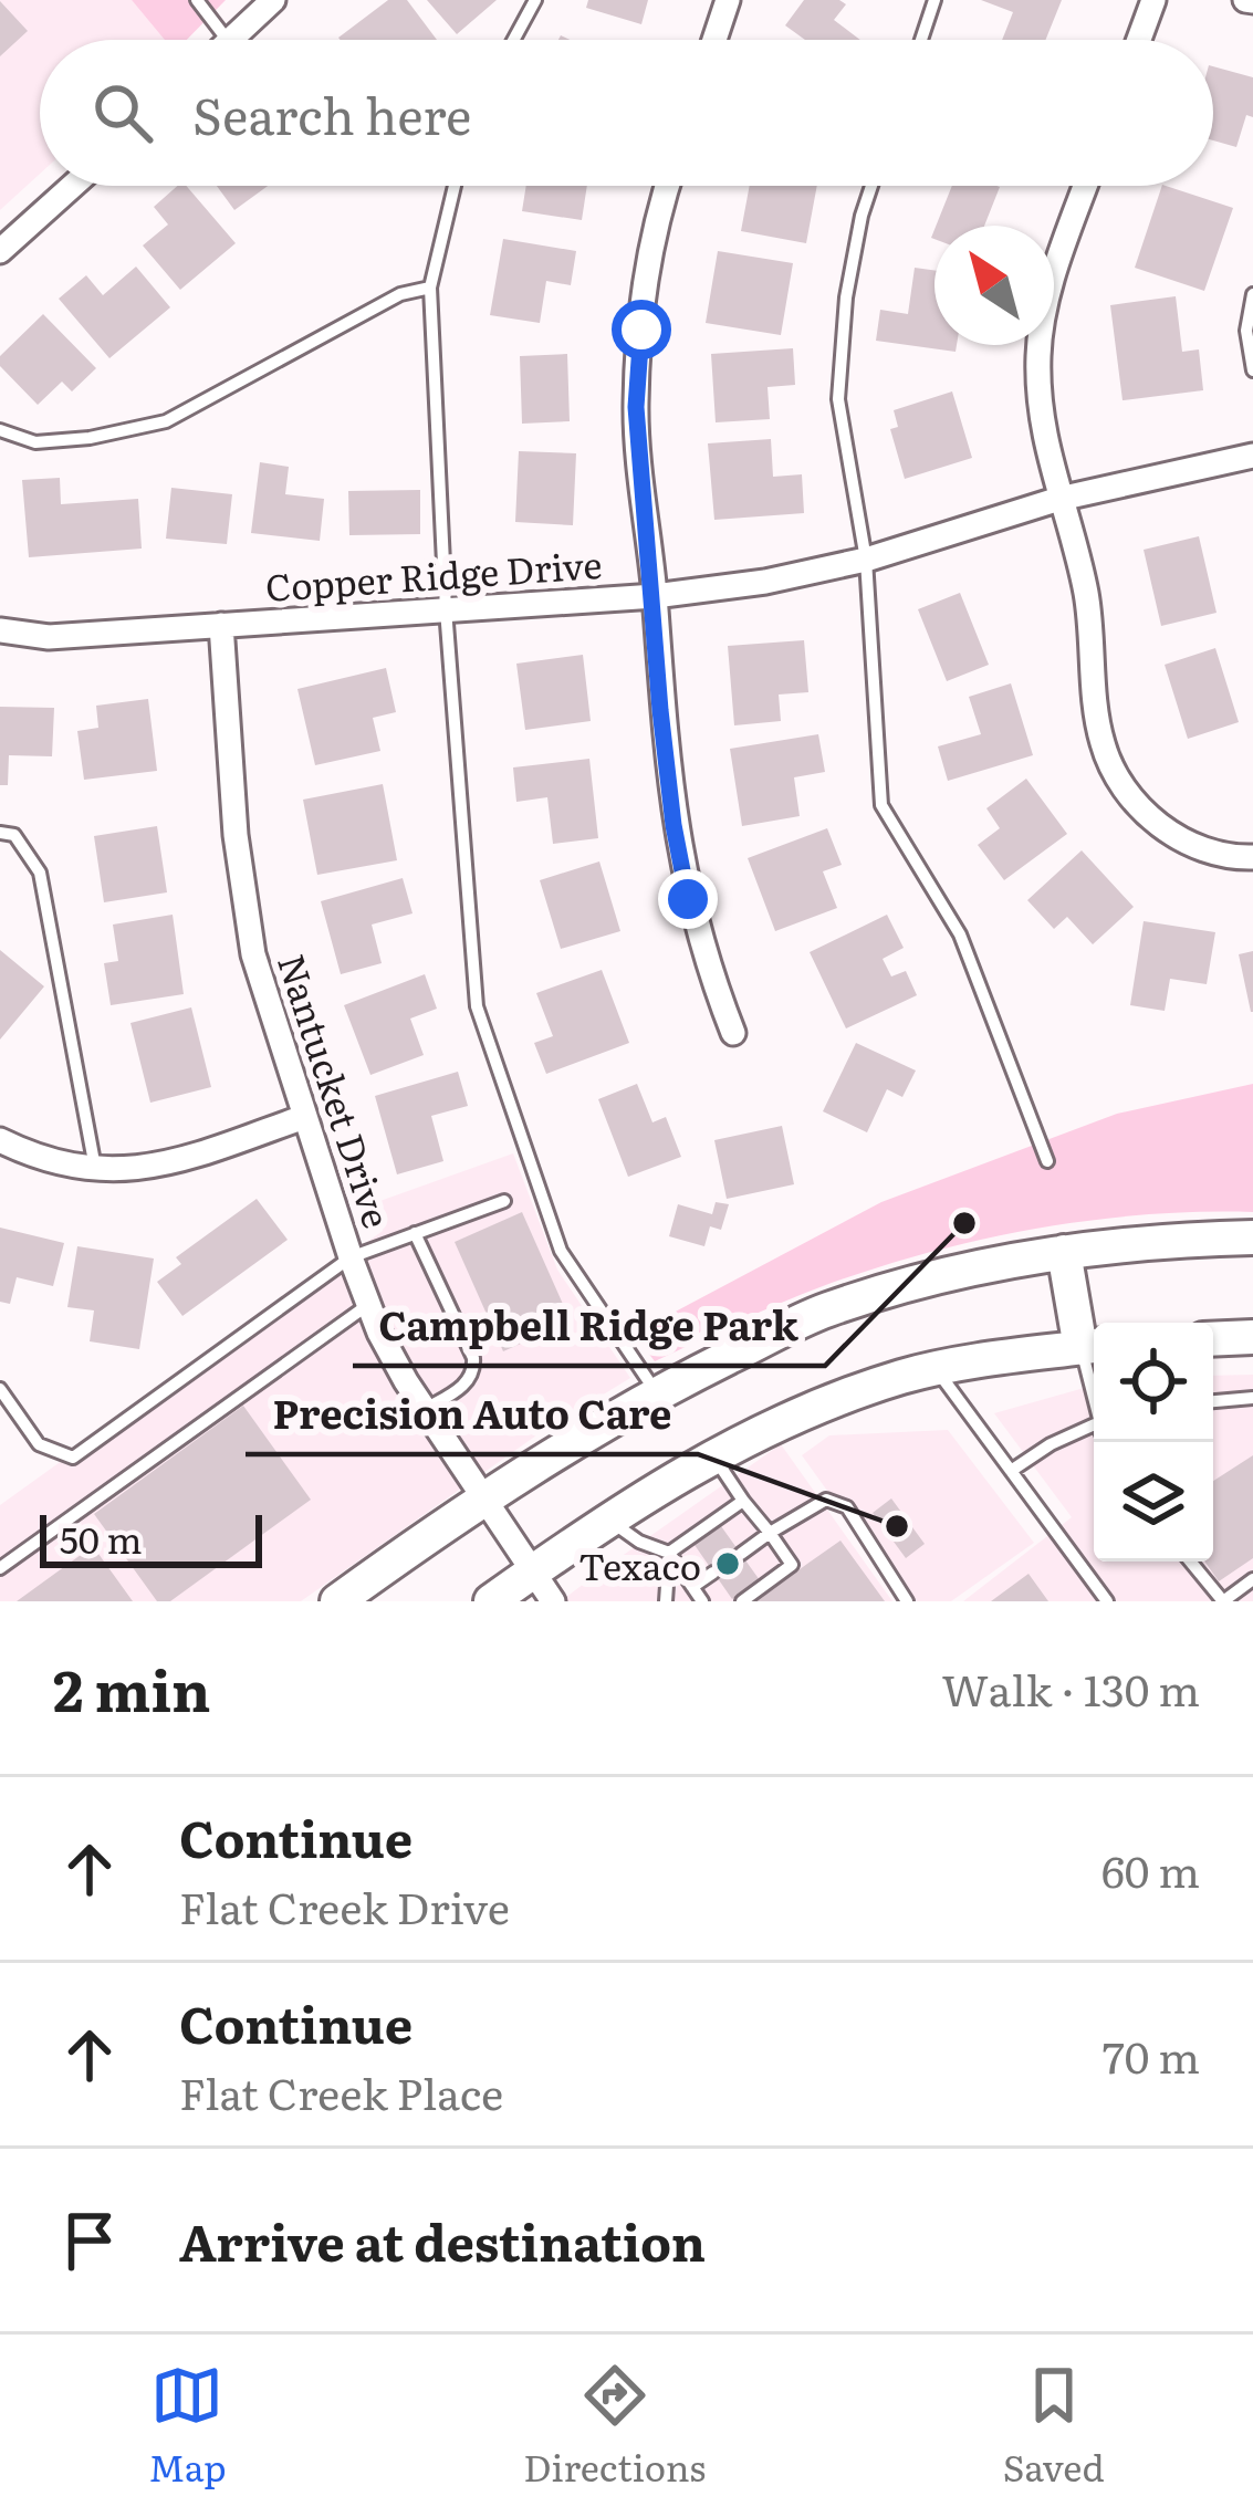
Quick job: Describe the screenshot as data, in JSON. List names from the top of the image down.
{
  "streets": {
    "street": ["Copper Ridge Drive", "Nantucket Drive"]
  },
  "crossings": [
    ["Copper Ridge Drive", "Nantucket Drive"]
  ],
  "places": ["Campbell Ridge Park", "Precision Auto Care", "Texaco"],
  "scale_bar": "50 m",
  "north": "top left",
  "page": {
    "search": "Search here",
    "scale": "50 m",
    "heading": ["2 min", "Walk · 130 m"],
    "list": [
      ["Continue", "Flat Creek Drive", "60 m"],
      ["Continue", "Flat Creek Place", "70 m"],
      "Arrive at destination"
    ],
    "nav": ["Map", "Directions", "Saved"]
  }
}
